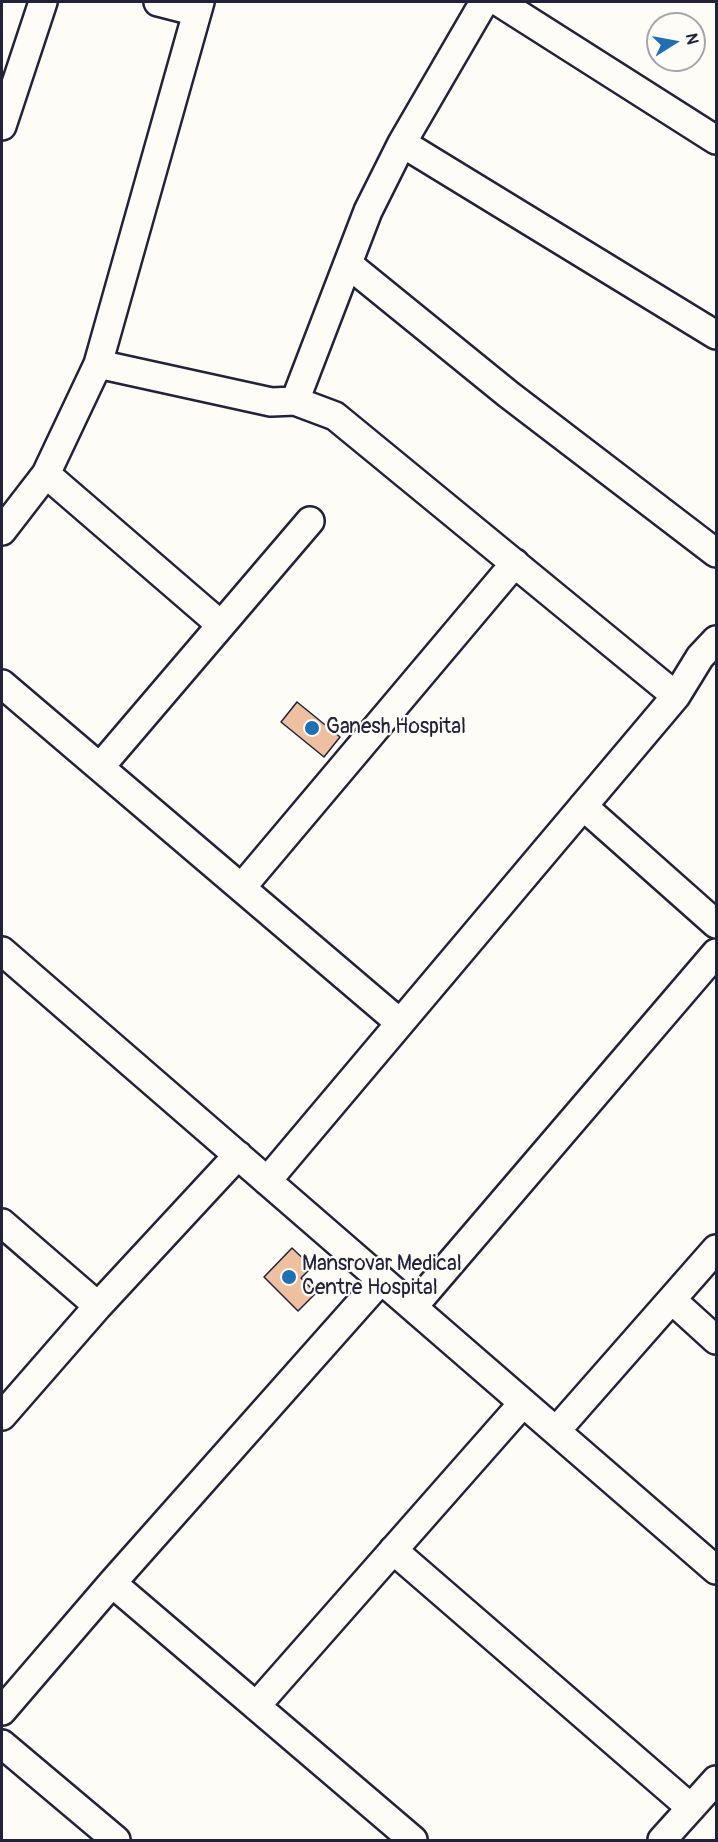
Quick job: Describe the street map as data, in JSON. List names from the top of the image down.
{
  "places": ["Ganesh Hospital", "Mansrovar Medical Centre Hospital"],
  "north": "right"
}
